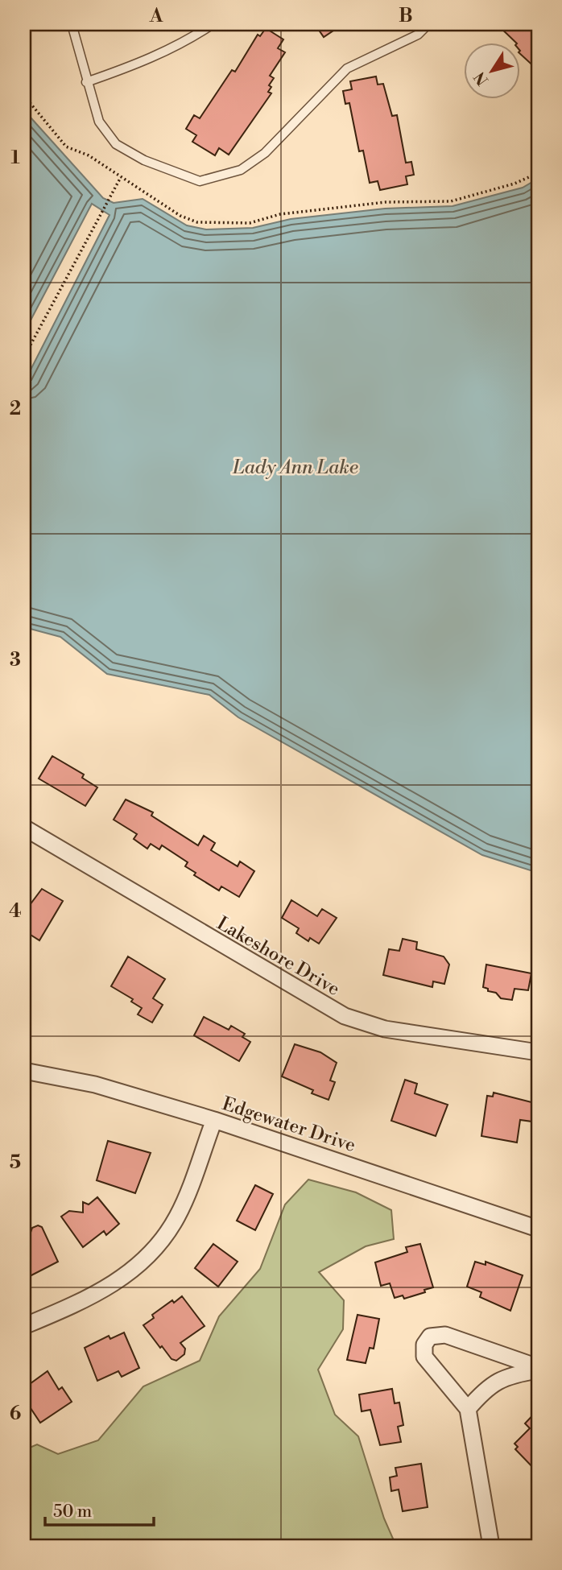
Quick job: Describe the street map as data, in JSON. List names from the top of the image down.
{
  "streets": {
    "street": ["Lakeshore Drive", "Edgewater Drive"]
  },
  "water": ["Lady Ann Lake"],
  "scale_bar": "50 m",
  "north": "bottom left",
  "grid": {
    "columns": ["A", "B"],
    "rows": [
      "1",
      "2",
      "3",
      "4",
      "5",
      "6"
    ]
  }
}
